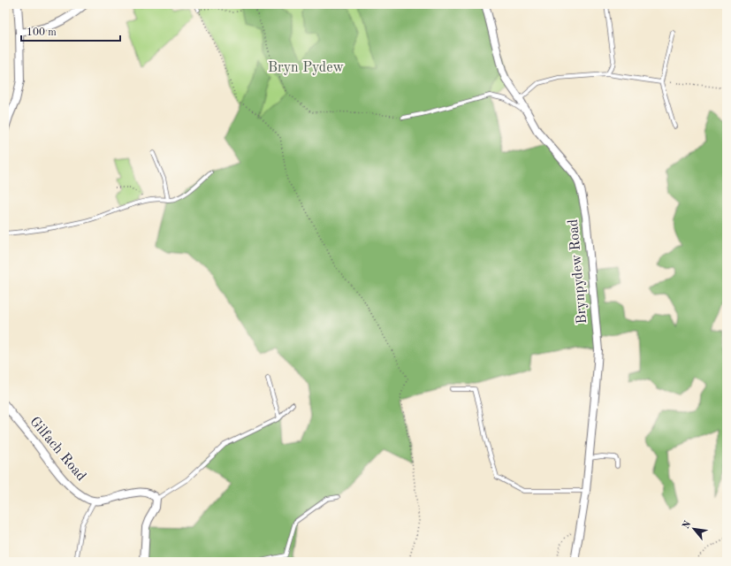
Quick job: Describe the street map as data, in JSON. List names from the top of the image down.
{
  "streets": {
    "street": ["Brynpydew Road", "Gilfach Road"]
  },
  "parks": ["Bryn Pydew"],
  "scale_bar": "100 m",
  "north": "top left"
}
